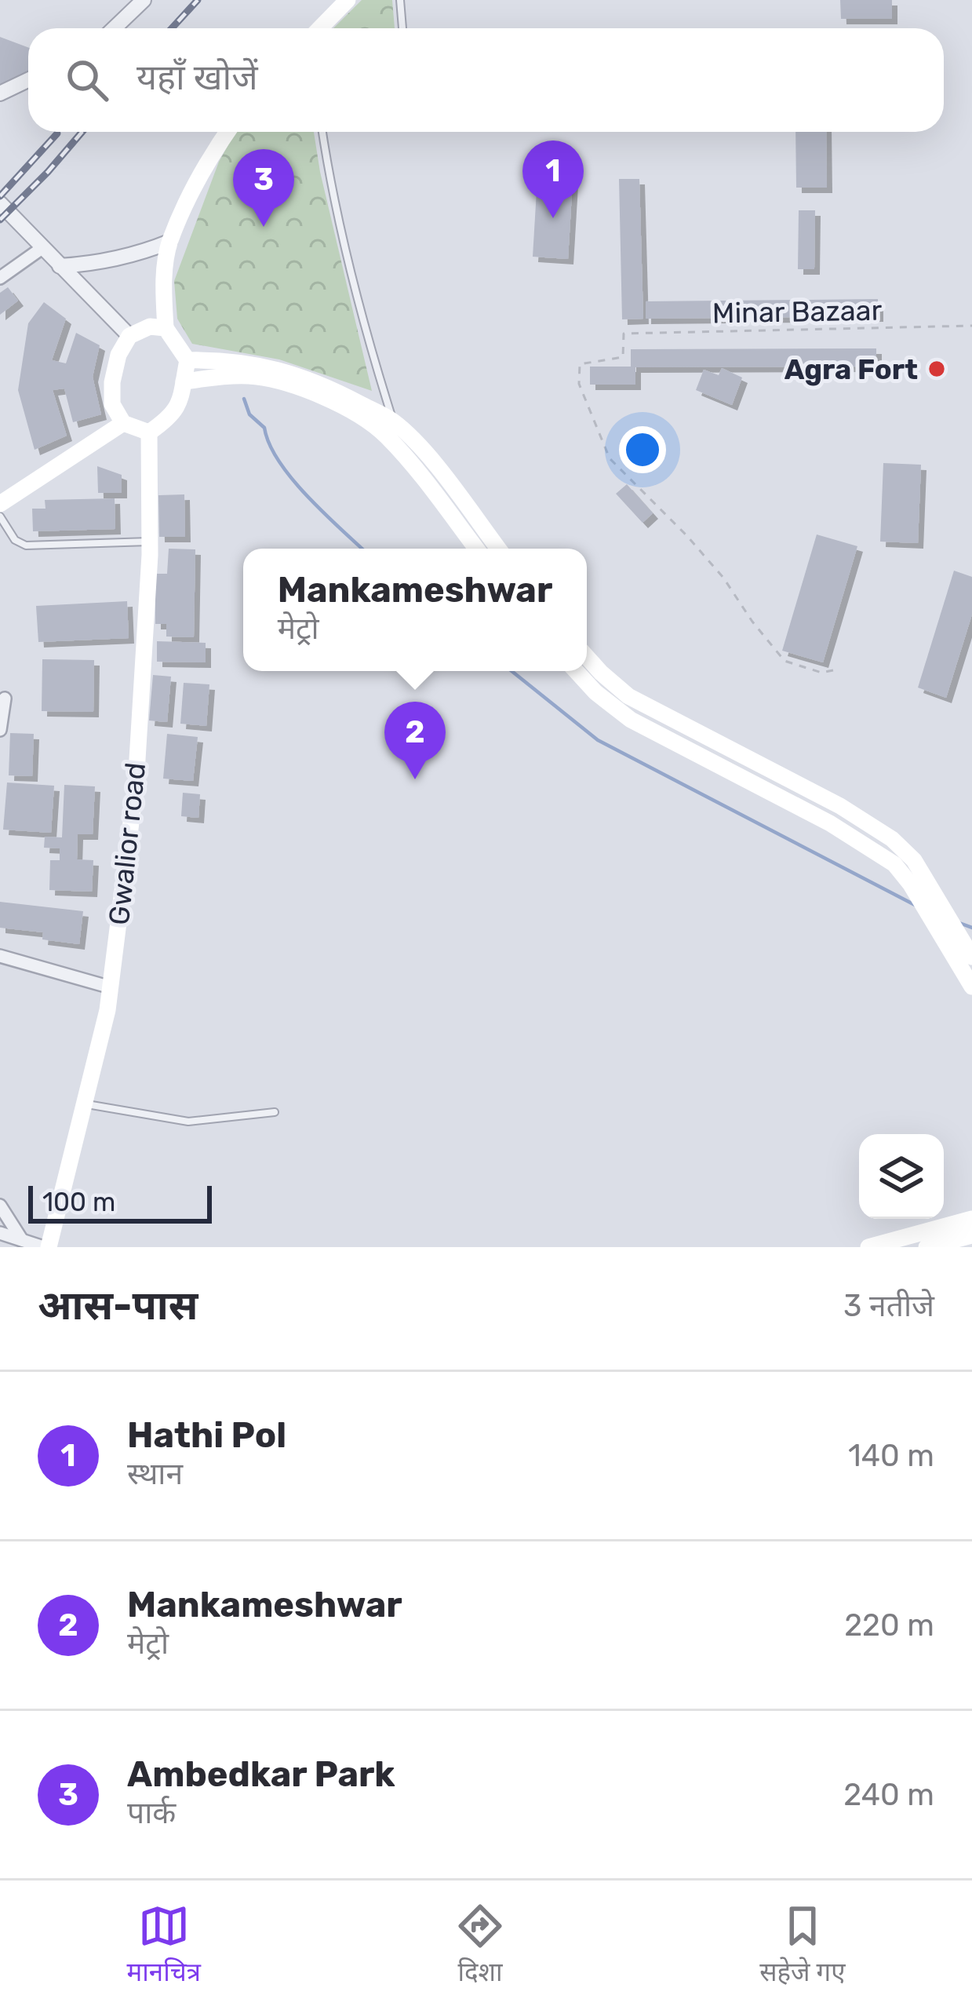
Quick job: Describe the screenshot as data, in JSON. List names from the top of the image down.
{
  "streets": {
    "main road": ["Gwalior road"],
    "path": ["Minar Bazaar"]
  },
  "places": ["Agra Fort"],
  "scale_bar": "100 m",
  "page": {
    "search": "यहाँ खोजें",
    "pins": ["1", "3", "2"],
    "popup": ["Mankameshwar", "मेट्रो"],
    "scale": "100 m",
    "heading": ["आस-पास", "3 नतीजे"],
    "list": [
      {
        "mark": "1",
        "name": "Hathi Pol",
        "note": "स्थान",
        "value": "140 m"
      },
      {
        "mark": "2",
        "name": "Mankameshwar",
        "note": "मेट्रो",
        "value": "220 m"
      },
      {
        "mark": "3",
        "name": "Ambedkar Park",
        "note": "पार्क",
        "value": "240 m"
      }
    ],
    "nav": ["मानचित्र", "दिशा", "सहेजे गए"]
  }
}
